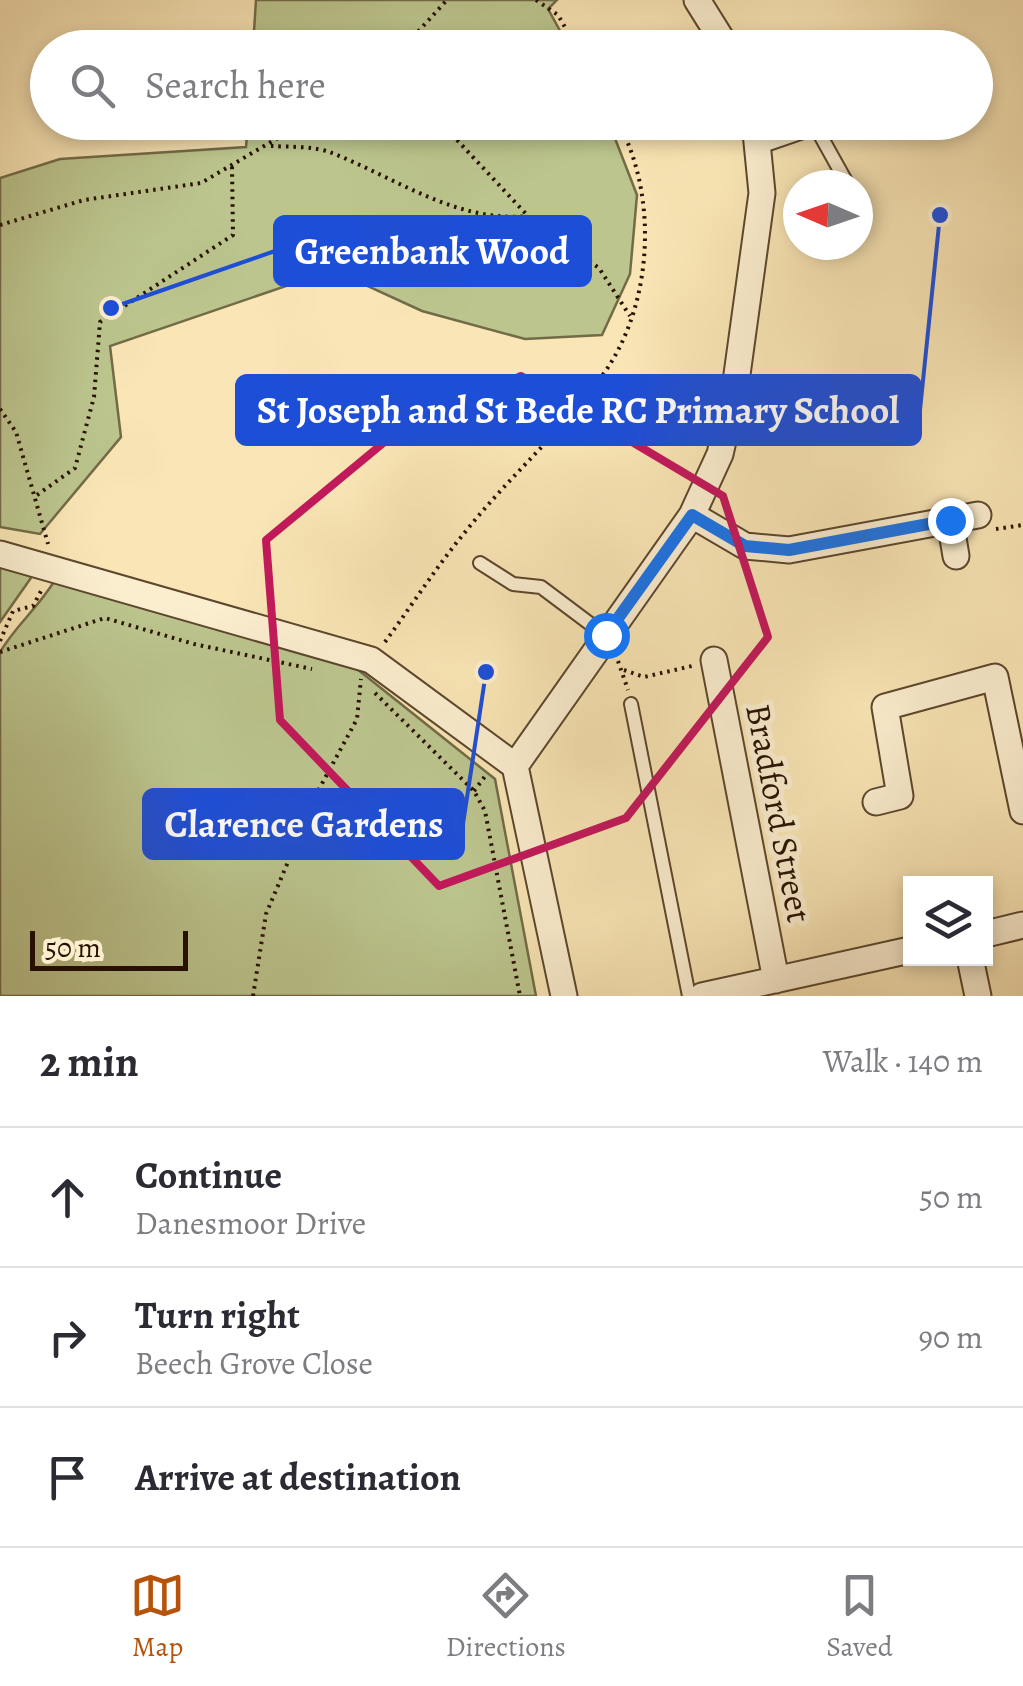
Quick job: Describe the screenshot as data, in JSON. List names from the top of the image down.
{
  "streets": {
    "street": ["Bradford Street"]
  },
  "places": ["St Joseph and St Bede RC Primary School", "Greenbank Wood", "Clarence Gardens"],
  "scale_bar": "50 m",
  "north": "left",
  "page": {
    "search": "Search here",
    "scale": "50 m",
    "heading": ["2 min", "Walk · 140 m"],
    "list": [
      ["Continue", "Danesmoor Drive", "50 m"],
      ["Turn right", "Beech Grove Close", "90 m"],
      "Arrive at destination"
    ],
    "nav": ["Map", "Directions", "Saved"]
  }
}
